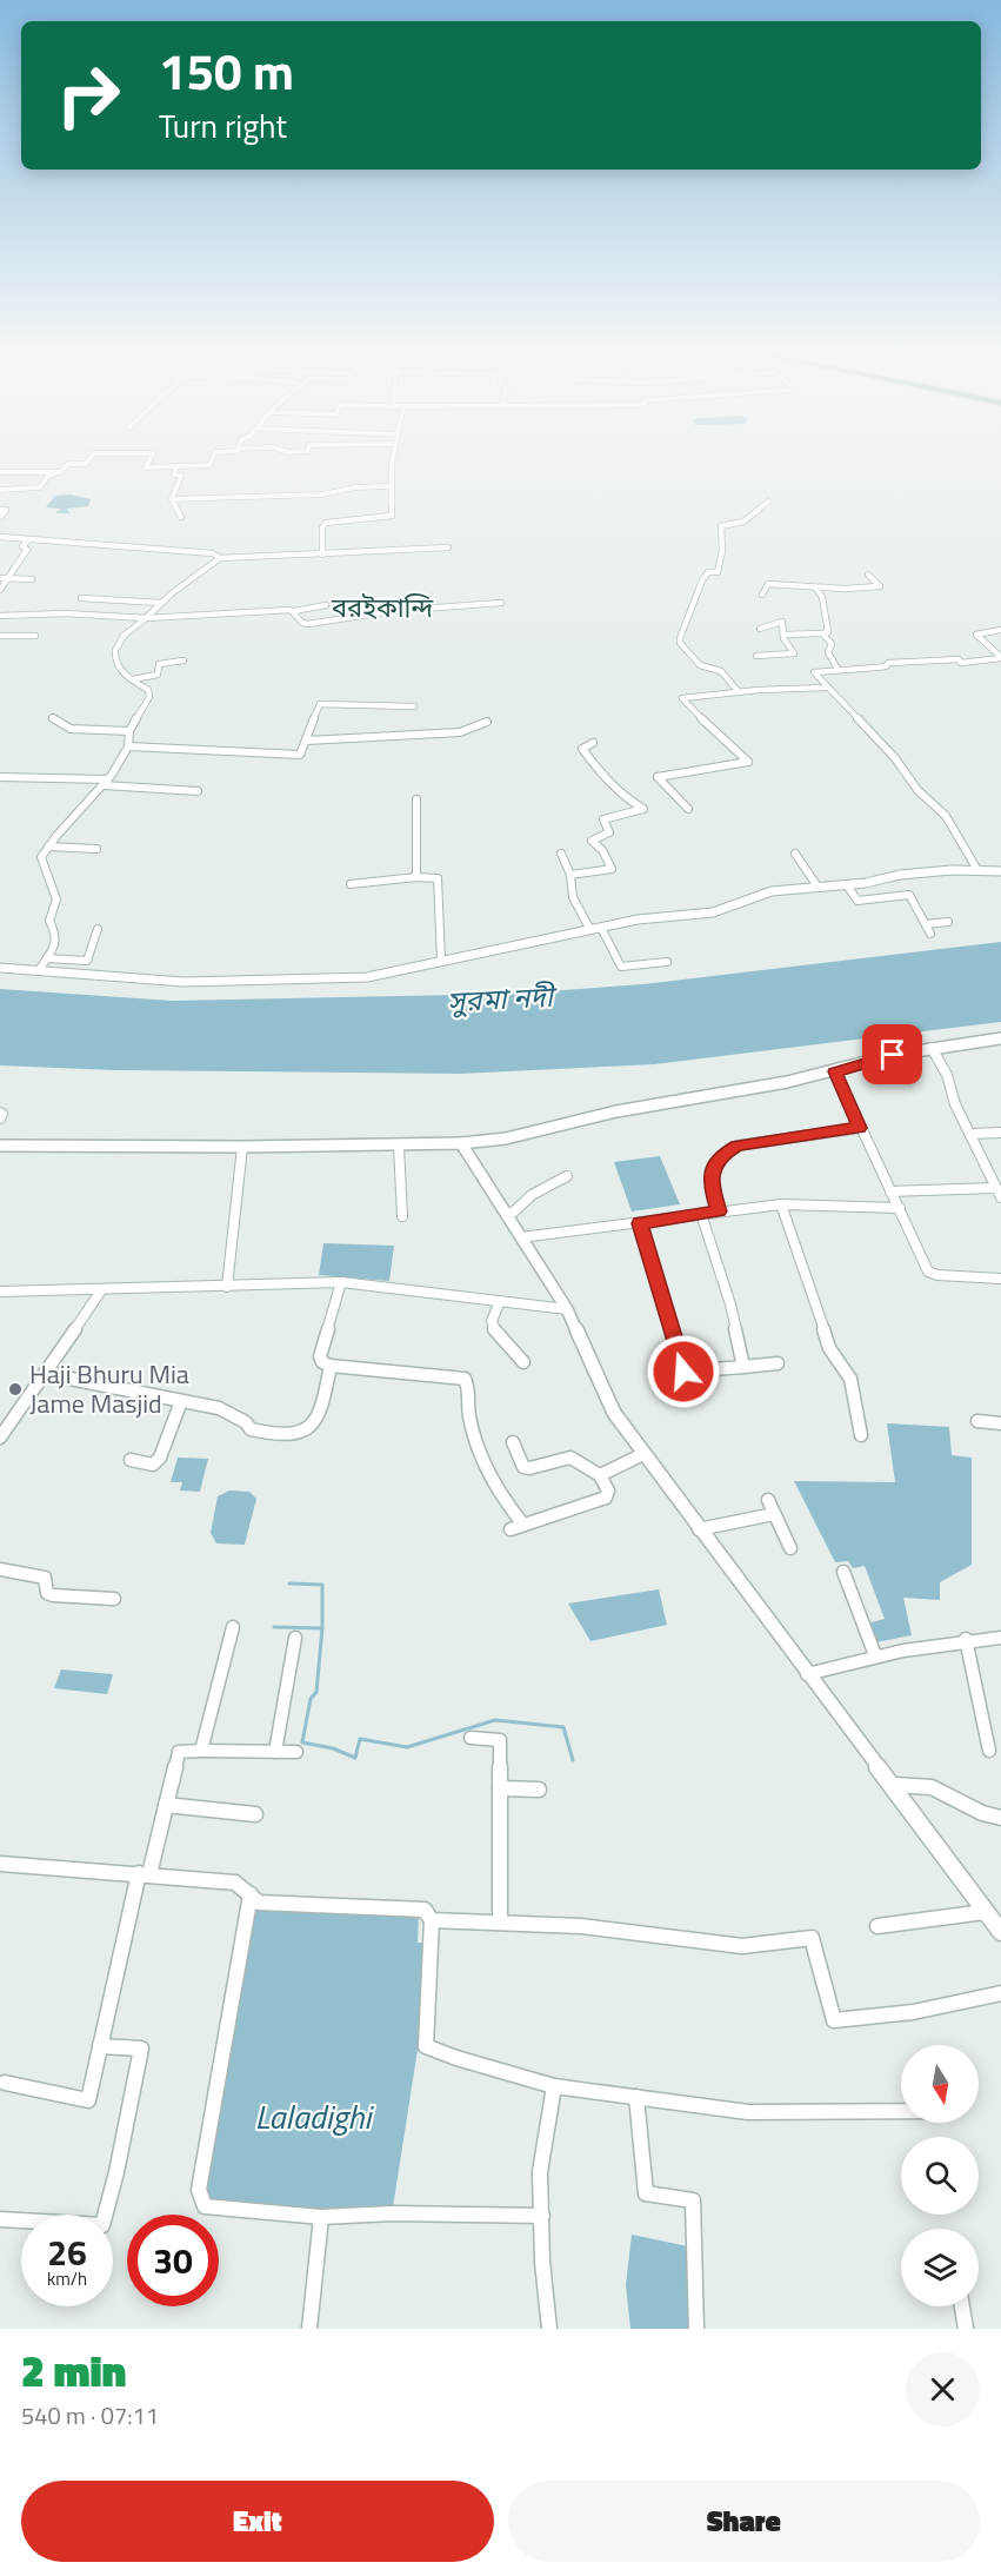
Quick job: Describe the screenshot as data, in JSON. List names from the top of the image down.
{
  "districts": ["বরইকান্দি"],
  "water": ["সুরমা নদী", "Laladighi"],
  "places": ["Haji Bhuru Mia Jame Masjid"],
  "north": "bottom",
  "page": {
    "turn": ["150 m", "Turn right"],
    "speed": "26 km/h",
    "limit": "30",
    "heading": ["2 min", "540 m · 07:11"],
    "buttons": ["Exit", "Share"]
  }
}
